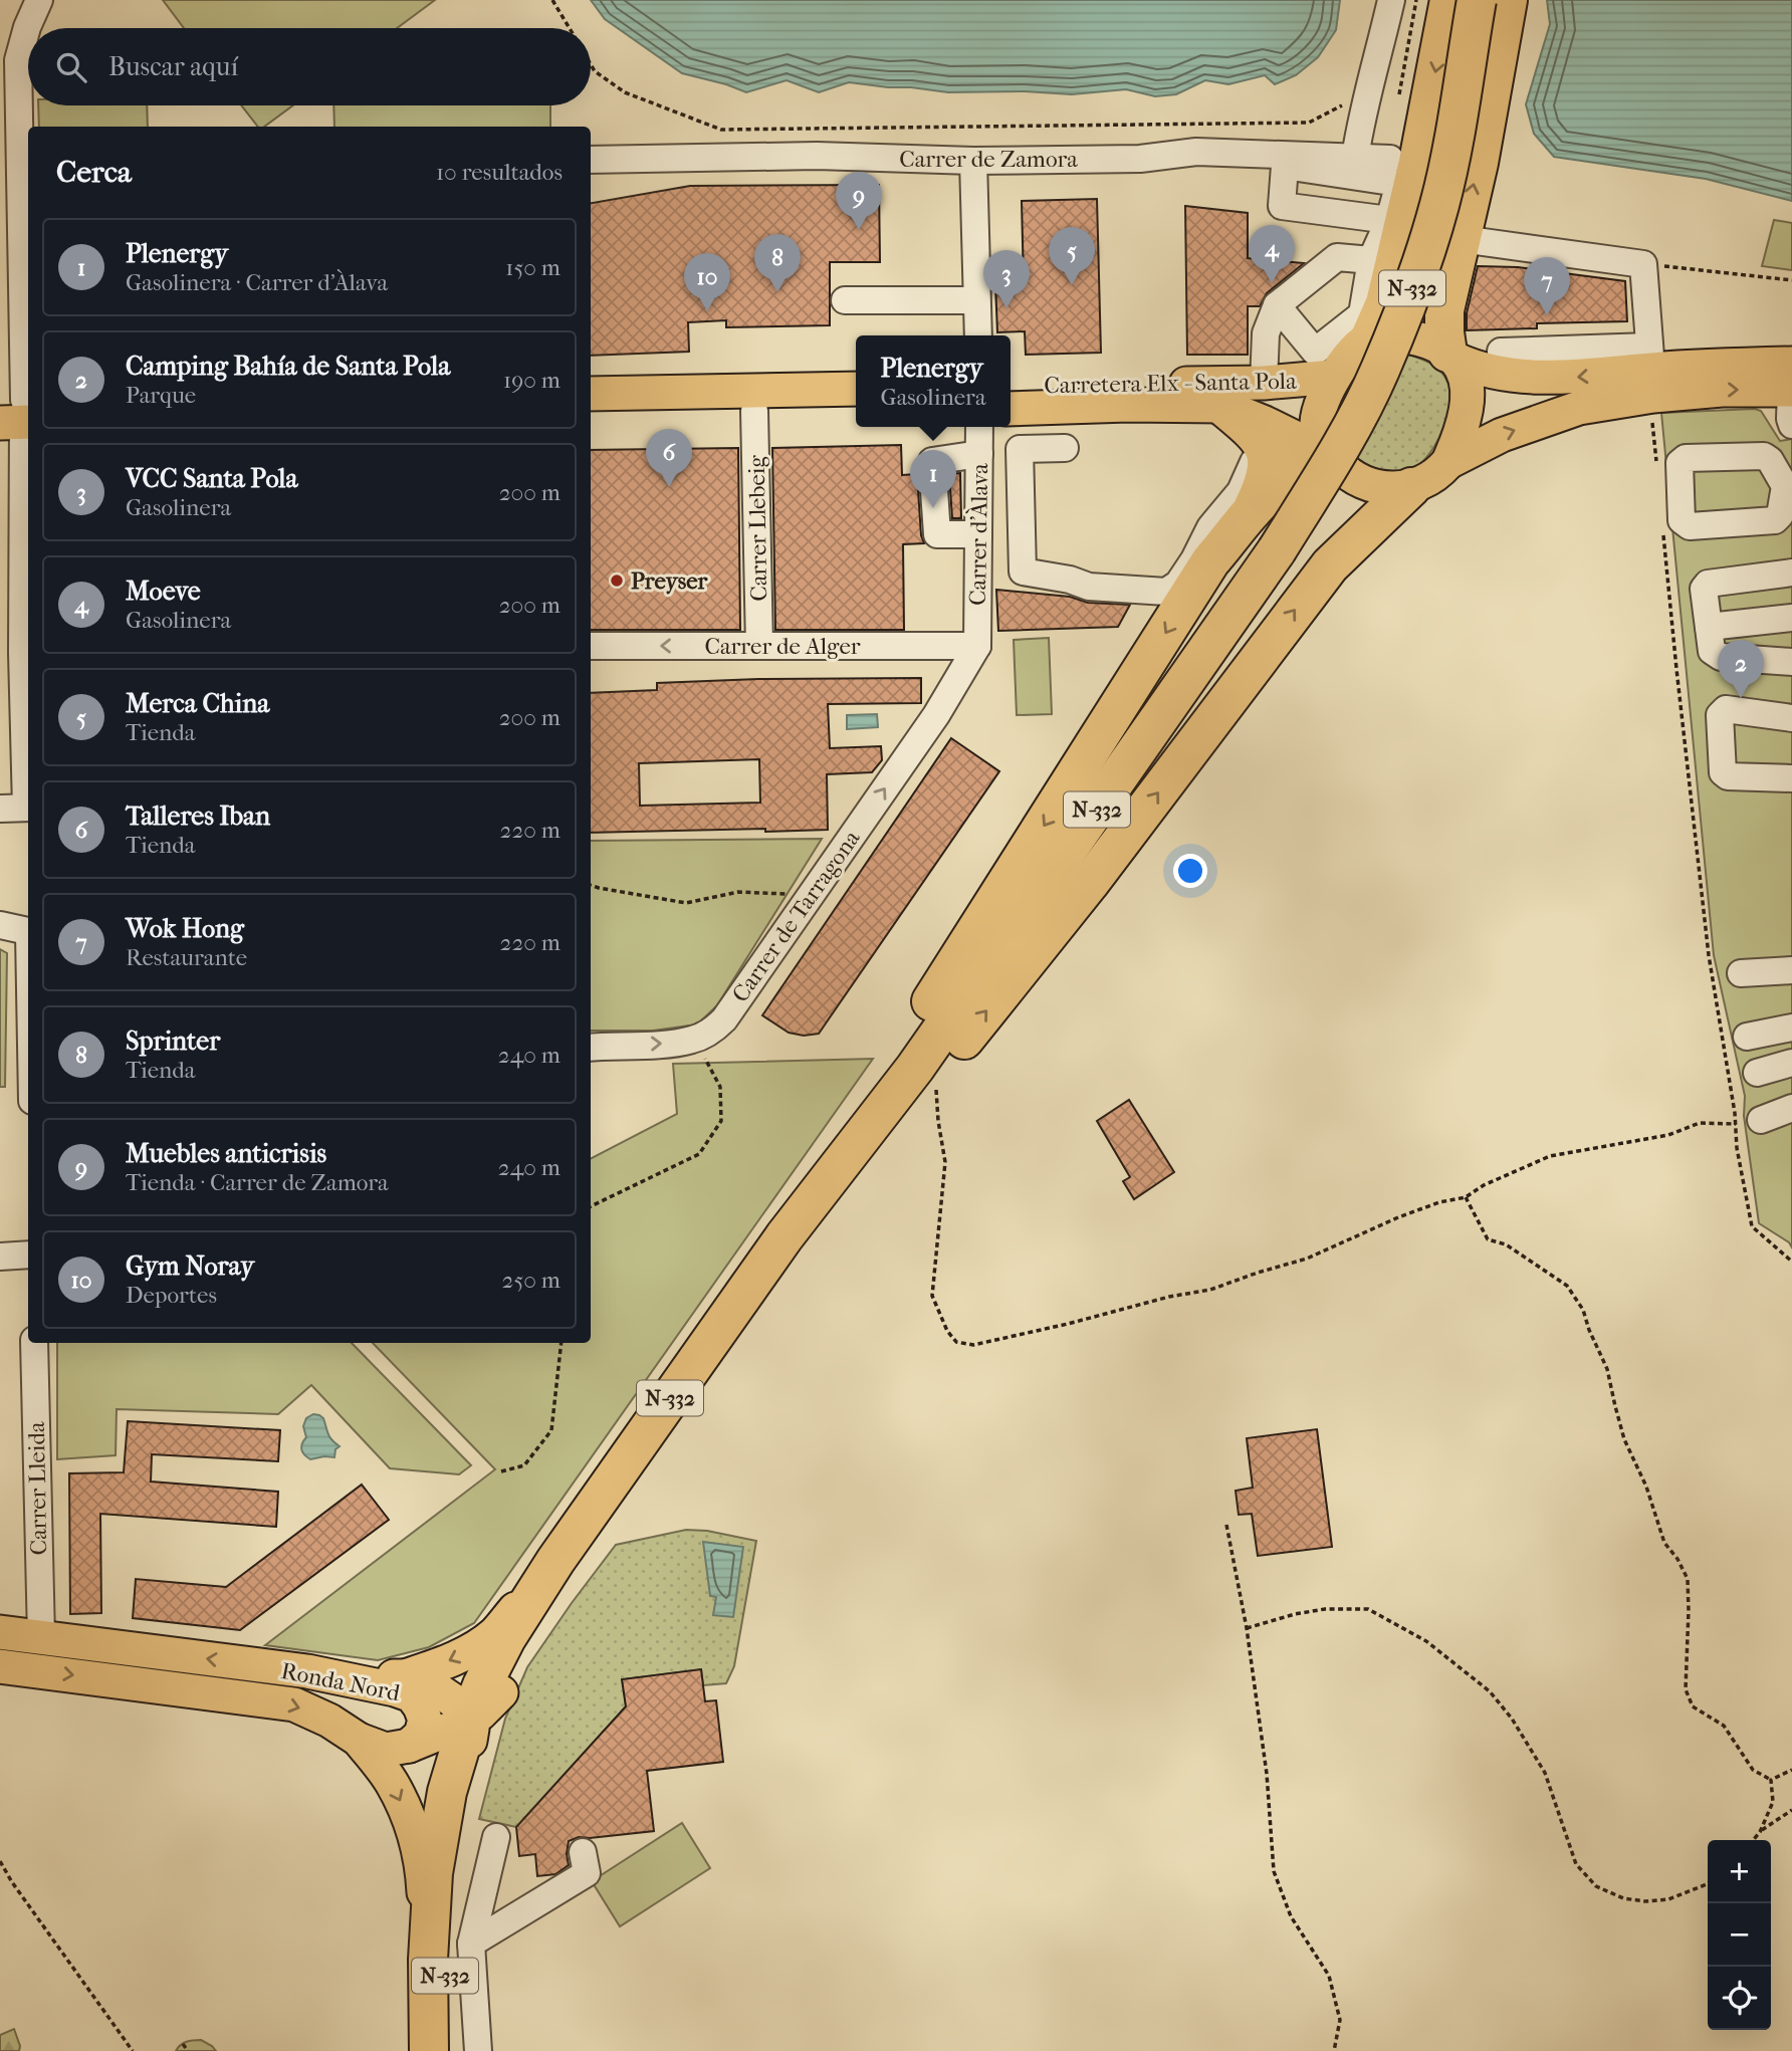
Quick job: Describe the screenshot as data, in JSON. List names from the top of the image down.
{
  "streets": {
    "highway": ["N-332"],
    "main road": ["Carretera Elx - Santa Pola", "Ronda Nord"],
    "street": [
      "Carrer de Zamora",
      "Carrer Llebeig",
      "Carrer d'Àlava",
      "Carrer de Alger",
      "Carrer de Tarragona",
      "Carrer Lleida"
    ]
  },
  "crossings": [
    ["Carrer Llebeig", "Carrer de Alger"],
    ["Carrer d'Àlava", "Carrer de Alger"],
    ["Carrer d'Àlava", "Carrer de Tarragona"],
    ["Carrer de Alger", "Carrer de Tarragona"],
    ["Carrer Lleida", "Ronda Nord"]
  ],
  "one_way": ["Carrer de Alger", "Carrer de Tarragona"],
  "places": ["Preyser"],
  "page": {
    "search": "Buscar aquí",
    "heading": ["Cerca", "10 resultados"],
    "pins": [
      "9",
      "4",
      "5",
      "8",
      "3",
      "10",
      "7",
      "6",
      "1",
      "2"
    ],
    "list": [
      {
        "mark": "1",
        "name": "Plenergy",
        "note": "Gasolinera · Carrer d'Àlava",
        "value": "150 m"
      },
      {
        "mark": "2",
        "name": "Camping Bahía de Santa Pola",
        "note": "Parque",
        "value": "190 m"
      },
      {
        "mark": "3",
        "name": "VCC Santa Pola",
        "note": "Gasolinera",
        "value": "200 m"
      },
      {
        "mark": "4",
        "name": "Moeve",
        "note": "Gasolinera",
        "value": "200 m"
      },
      {
        "mark": "5",
        "name": "Merca China",
        "note": "Tienda",
        "value": "200 m"
      },
      {
        "mark": "6",
        "name": "Talleres Iban",
        "note": "Tienda",
        "value": "220 m"
      },
      {
        "mark": "7",
        "name": "Wok Hong",
        "note": "Restaurante",
        "value": "220 m"
      },
      {
        "mark": "8",
        "name": "Sprinter",
        "note": "Tienda",
        "value": "240 m"
      },
      {
        "mark": "9",
        "name": "Muebles anticrisis",
        "note": "Tienda · Carrer de Zamora",
        "value": "240 m"
      },
      {
        "mark": "10",
        "name": "Gym Noray",
        "note": "Deportes",
        "value": "250 m"
      }
    ],
    "popup": ["Plenergy", "Gasolinera"],
    "map_buttons": ["+", "−"]
  }
}
